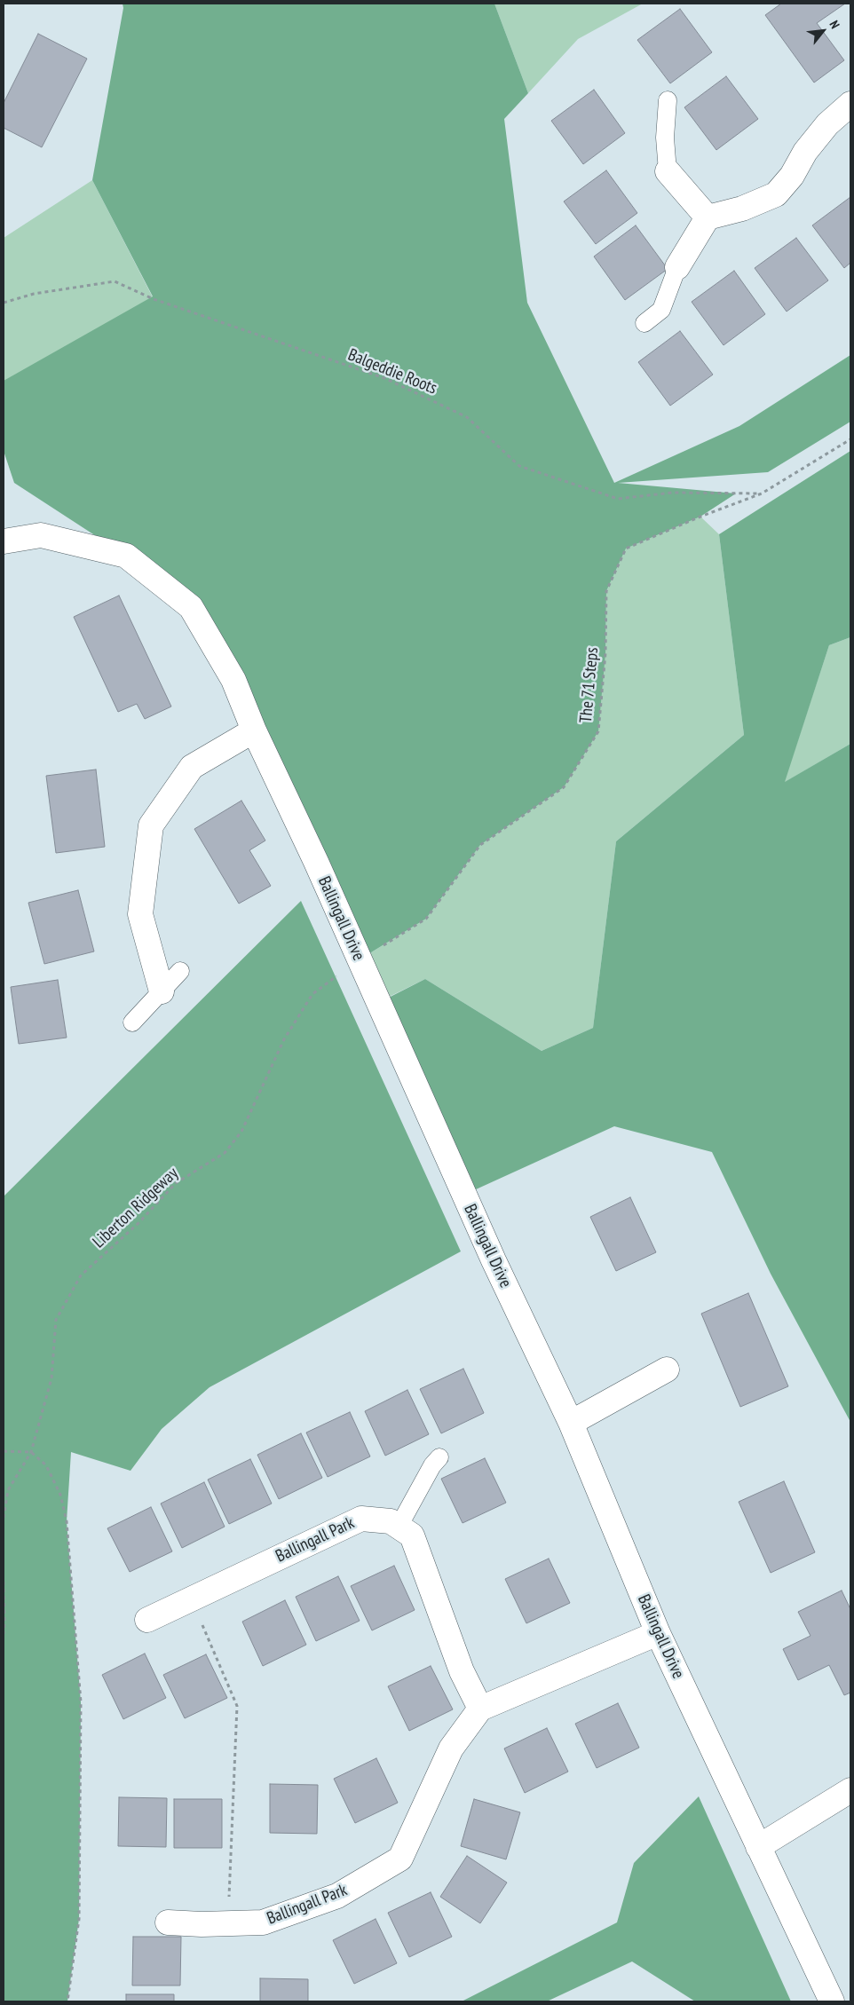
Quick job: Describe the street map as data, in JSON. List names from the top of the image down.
{
  "streets": {
    "street": ["Ballingall Drive", "Ballingall Park"],
    "path": ["Balgeddie Roots", "The 71 Steps", "Liberton Ridgeway"]
  },
  "crossings": [
    ["Balgeddie Roots", "The 71 Steps"],
    ["The 71 Steps", "Ballingall Drive"],
    ["The 71 Steps", "Liberton Ridgeway"],
    ["Ballingall Drive", "Liberton Ridgeway"]
  ],
  "north": "top right"
}
